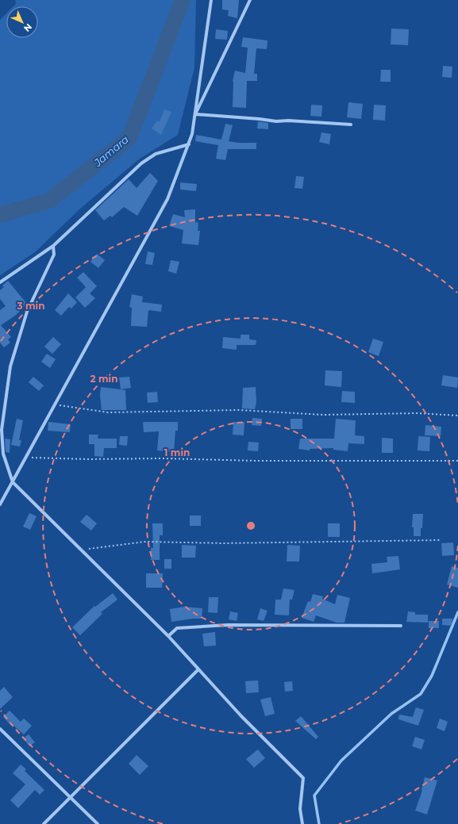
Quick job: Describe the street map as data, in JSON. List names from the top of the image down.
{
  "water": ["Jamara"],
  "north": "bottom right",
  "rings": ["3 min", "2 min", "1 min"]
}
